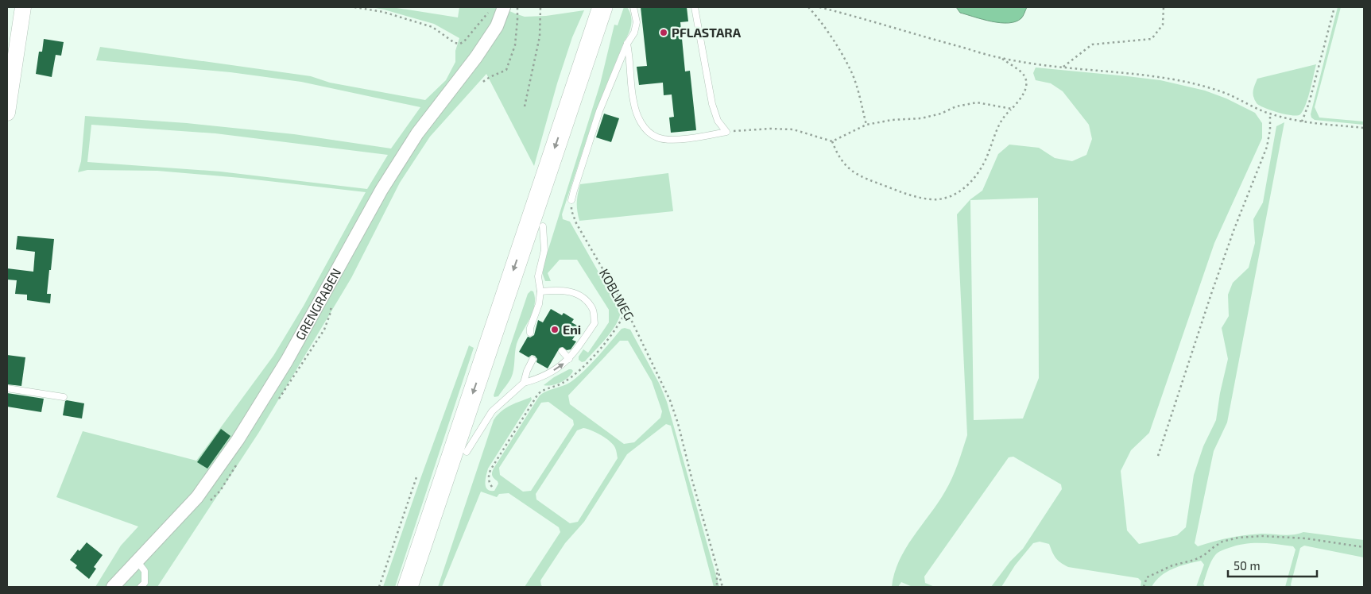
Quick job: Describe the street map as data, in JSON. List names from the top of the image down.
{
  "streets": {
    "street": ["GRENGRABEN"],
    "path": ["KOBLWEG"]
  },
  "places": ["PFLASTARA", "Eni"],
  "scale_bar": "50 m"
}
